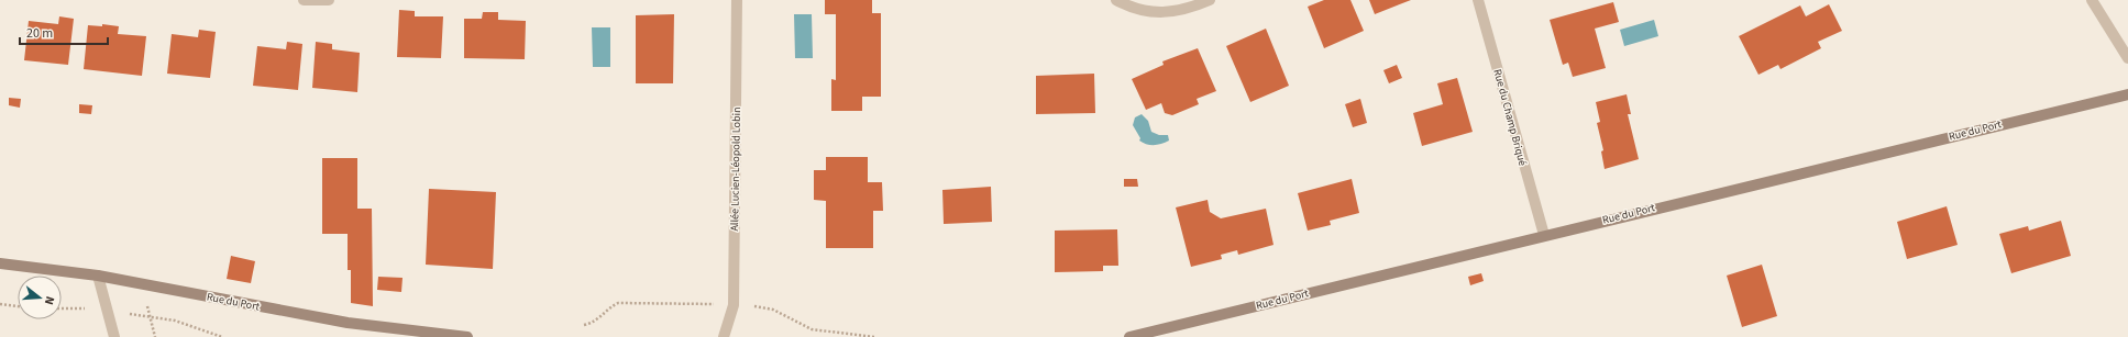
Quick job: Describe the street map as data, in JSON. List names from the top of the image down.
{
  "streets": {
    "street": ["Rue du Champ Briqué", "Rue du Port", "Allée Lucien-Léopold Lobin"]
  },
  "crossings": [
    ["Rue du Champ Briqué", "Rue du Port"]
  ],
  "scale_bar": "20 m",
  "north": "right"
}
